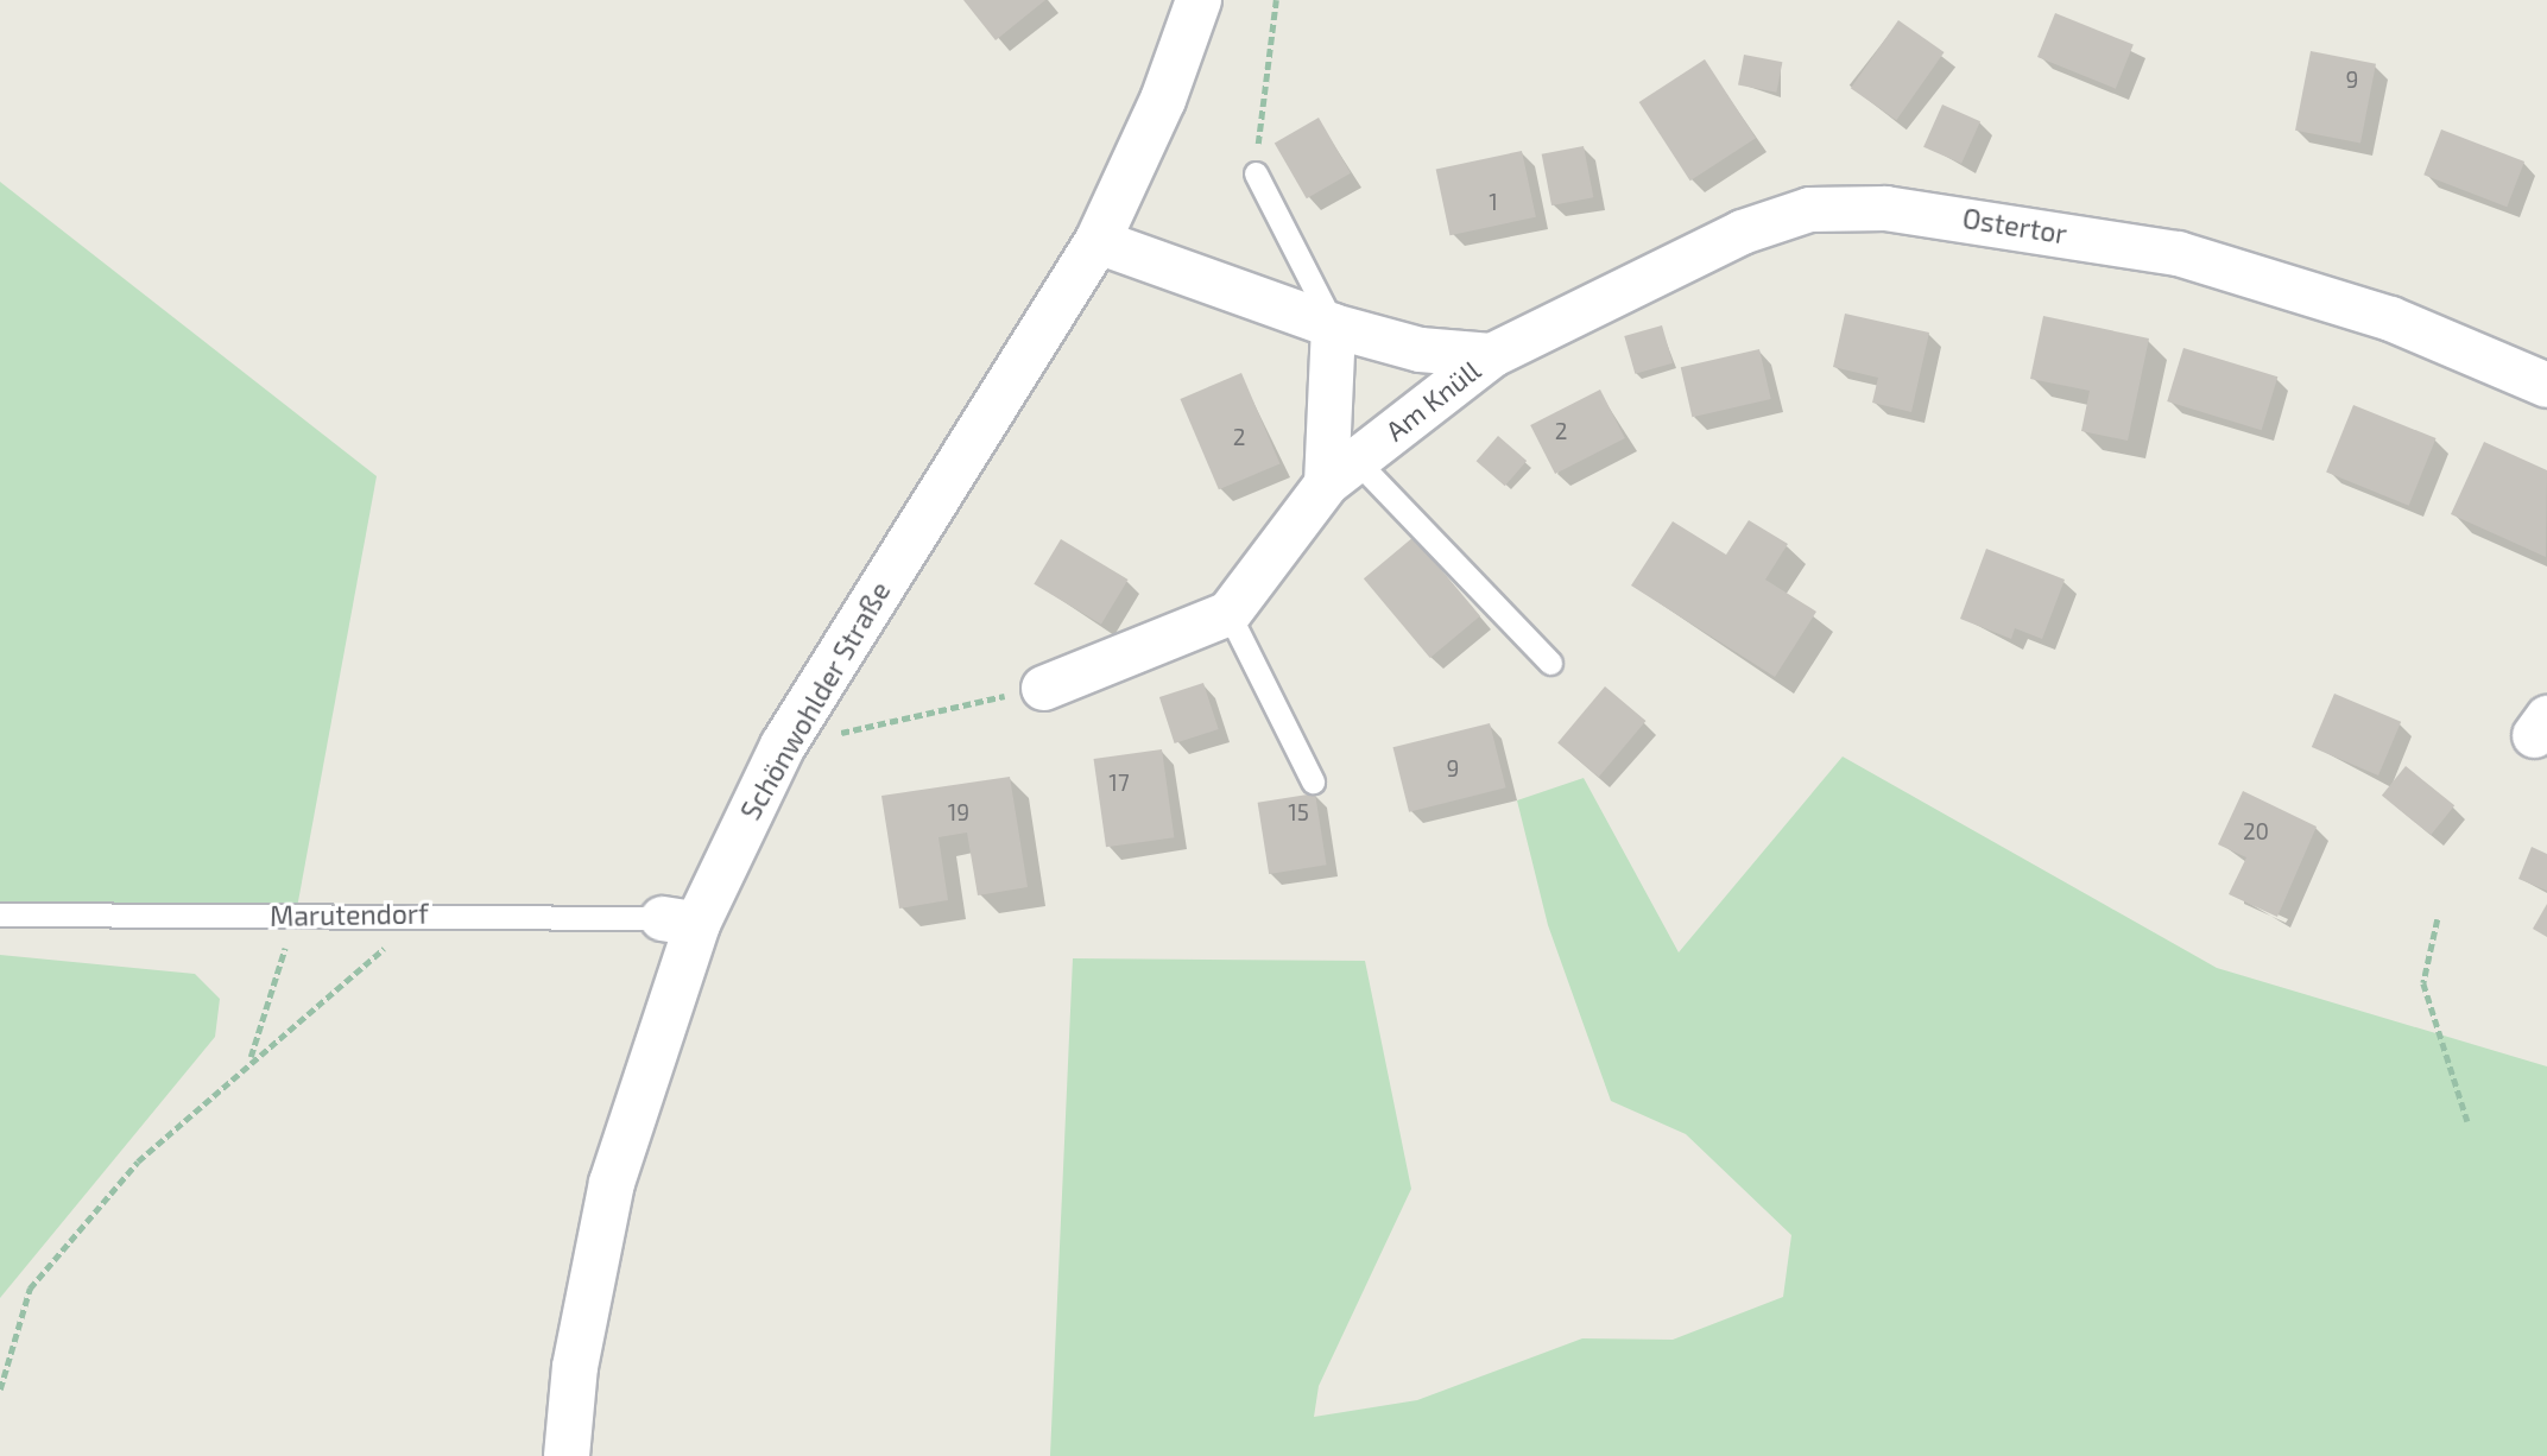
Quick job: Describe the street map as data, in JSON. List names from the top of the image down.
{
  "streets": {
    "street": ["Ostertor", "Am Knüll", "Schönwohlder Straße"],
    "lane": ["Marutendorf"]
  },
  "crossings": [
    ["Ostertor", "Am Knüll"],
    ["Am Knüll", "Schönwohlder Straße"],
    ["Schönwohlder Straße", "Marutendorf"]
  ],
  "house_numbers": [
    "9",
    "1",
    "2",
    "2",
    "9",
    "17",
    "19",
    "15",
    "20"
  ]
}
